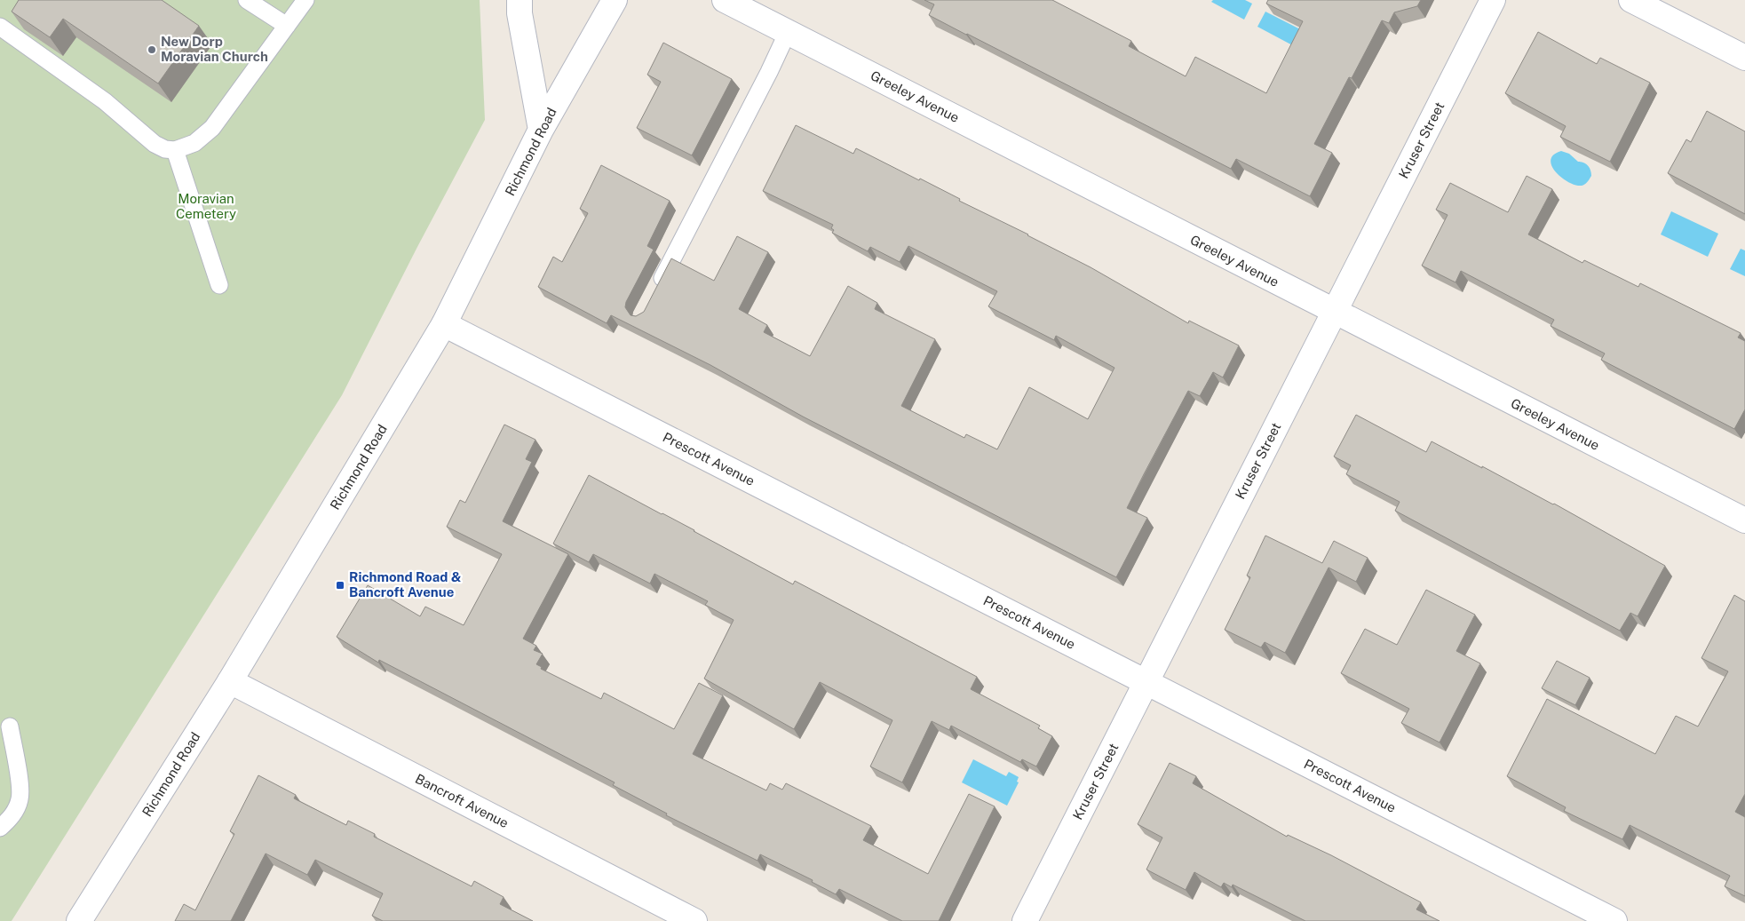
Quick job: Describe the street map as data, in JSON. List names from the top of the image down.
{
  "streets": {
    "street": [
      "Greeley Avenue",
      "Kruser Street",
      "Richmond Road",
      "Prescott Avenue",
      "Bancroft Avenue"
    ]
  },
  "crossings": [
    ["Greeley Avenue", "Kruser Street"],
    ["Kruser Street", "Prescott Avenue"],
    ["Richmond Road", "Prescott Avenue"],
    ["Richmond Road", "Bancroft Avenue"]
  ],
  "parks": ["Moravian Cemetery"],
  "places": {
    "other": ["New Dorp Moravian Church"],
    "transit": ["Richmond Road & Bancroft Avenue"]
  }
}
